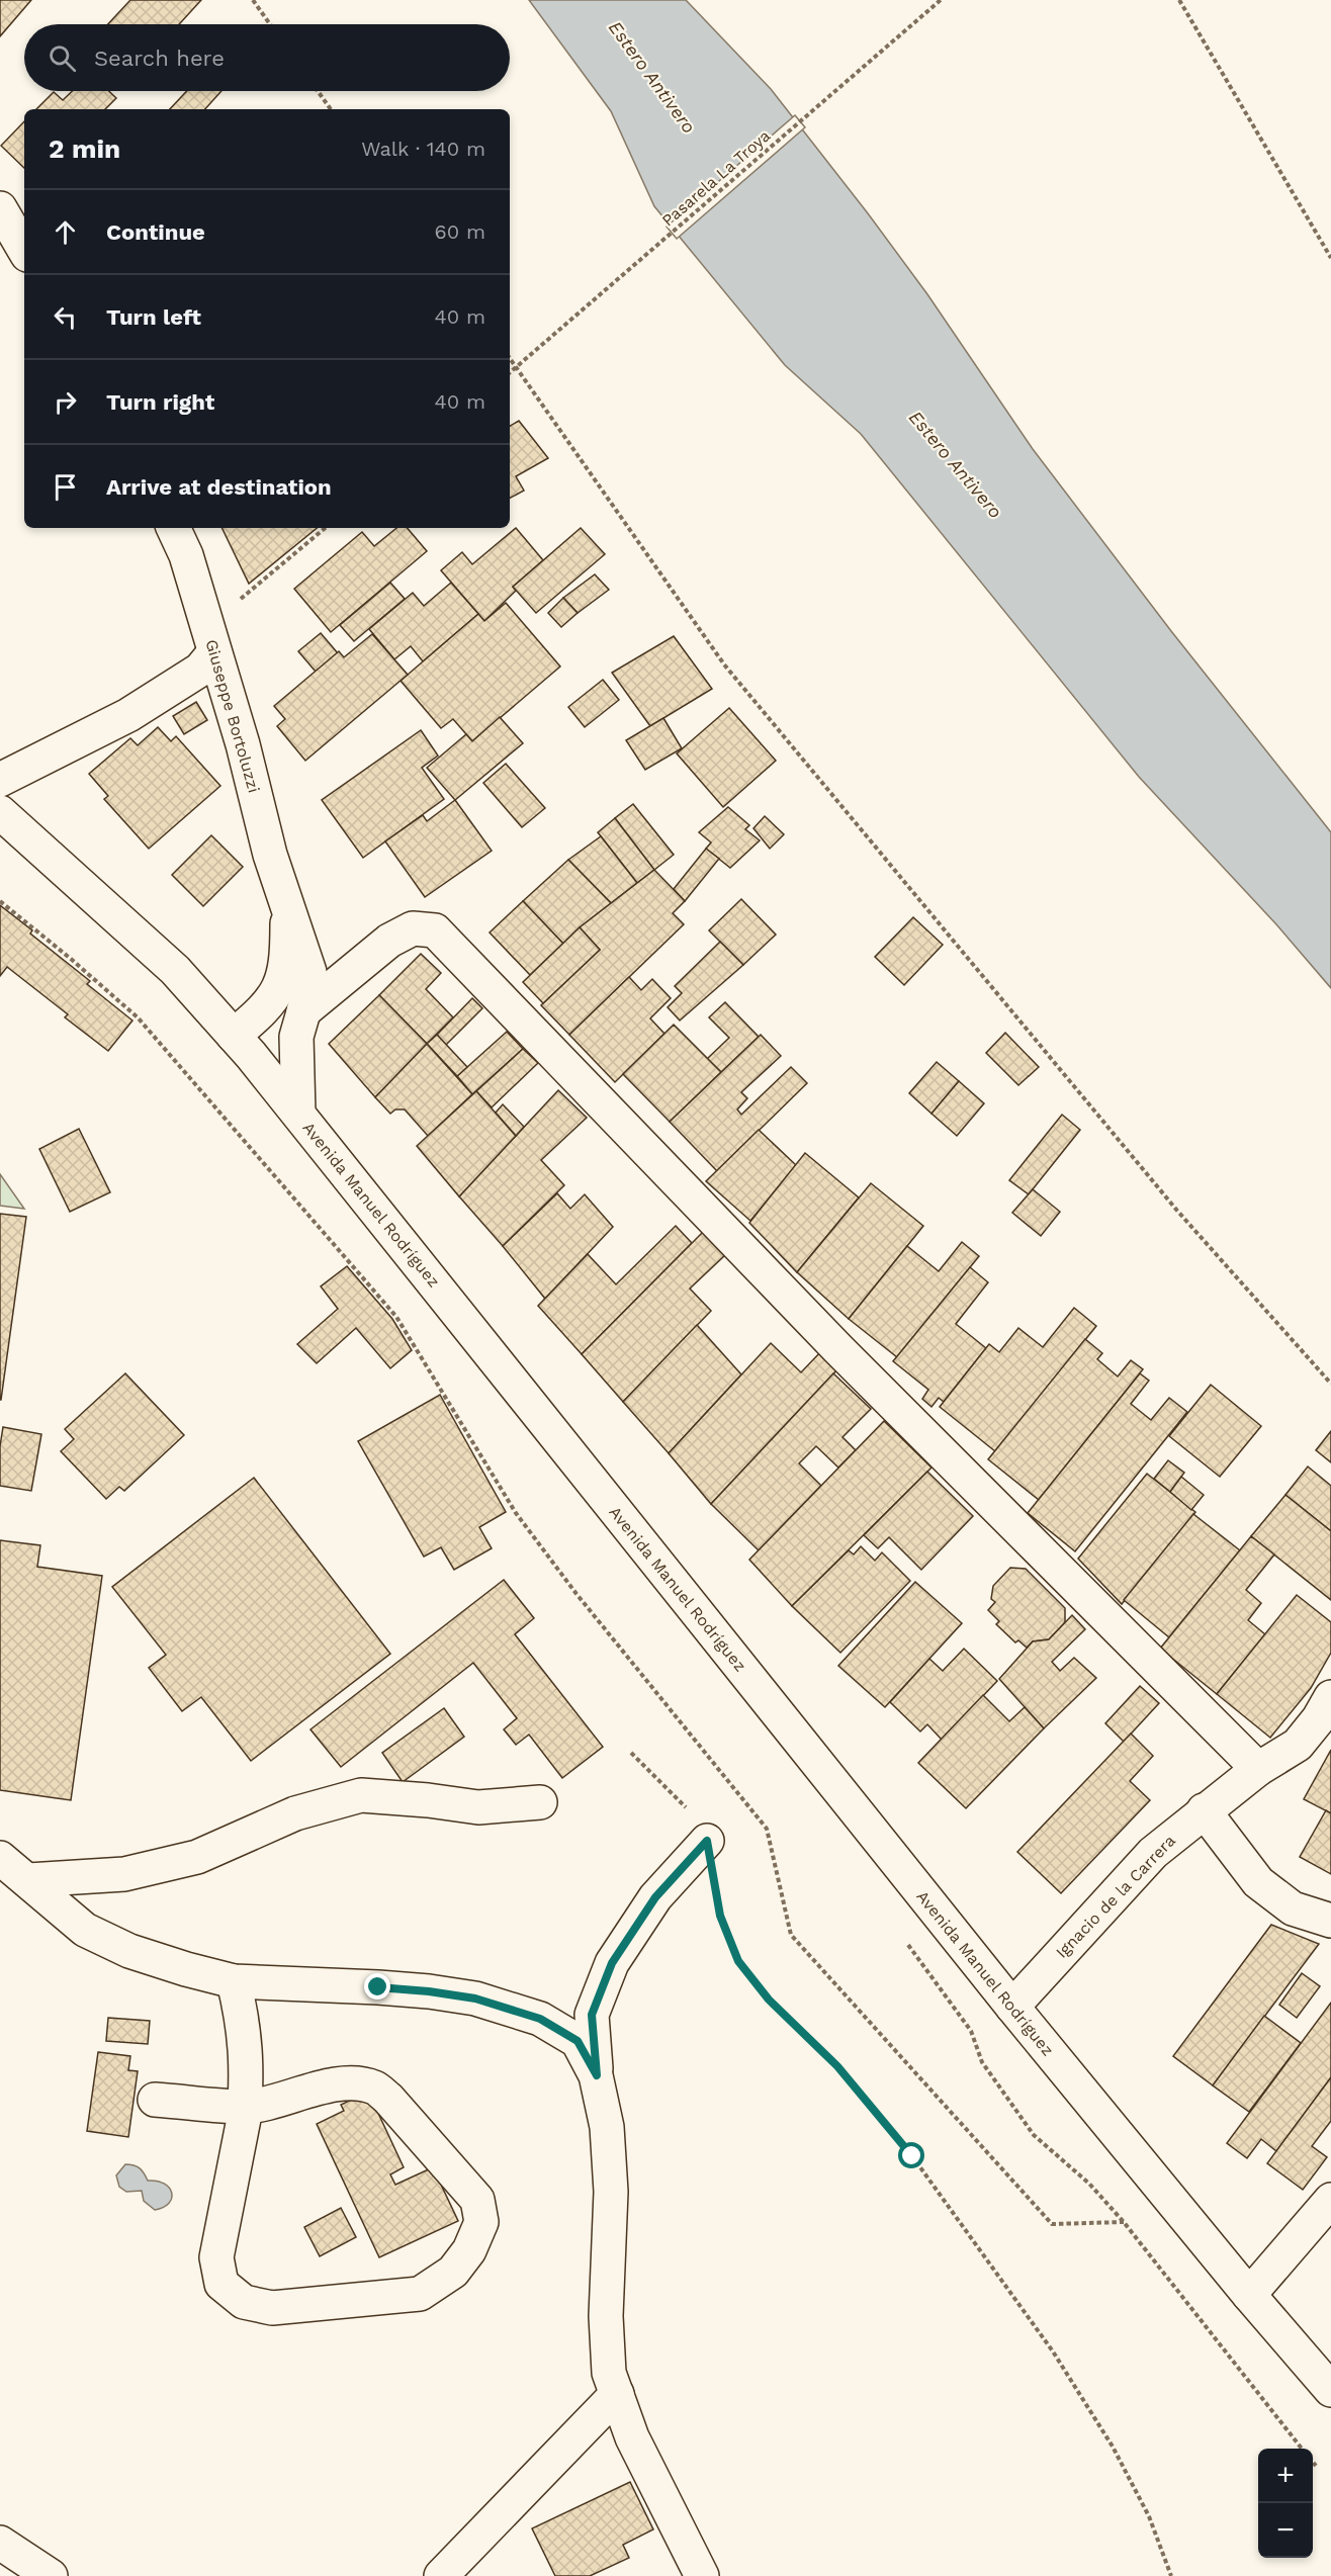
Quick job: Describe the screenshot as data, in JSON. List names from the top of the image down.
{
  "streets": {
    "street": ["Giuseppe Bortoluzzi", "Avenida Manuel Rodríguez", "Ignacio de la Carrera"],
    "path": ["Pasarela La Troya"]
  },
  "crossings": [
    ["Avenida Manuel Rodríguez", "Ignacio de la Carrera"]
  ],
  "water": ["Estero Antivero"],
  "page": {
    "search": "Search here",
    "heading": ["2 min", "Walk · 140 m"],
    "list": [
      ["Continue", "60 m"],
      ["Turn left", "40 m"],
      ["Turn right", "40 m"],
      "Arrive at destination"
    ],
    "map_buttons": ["+", "−"]
  }
}
